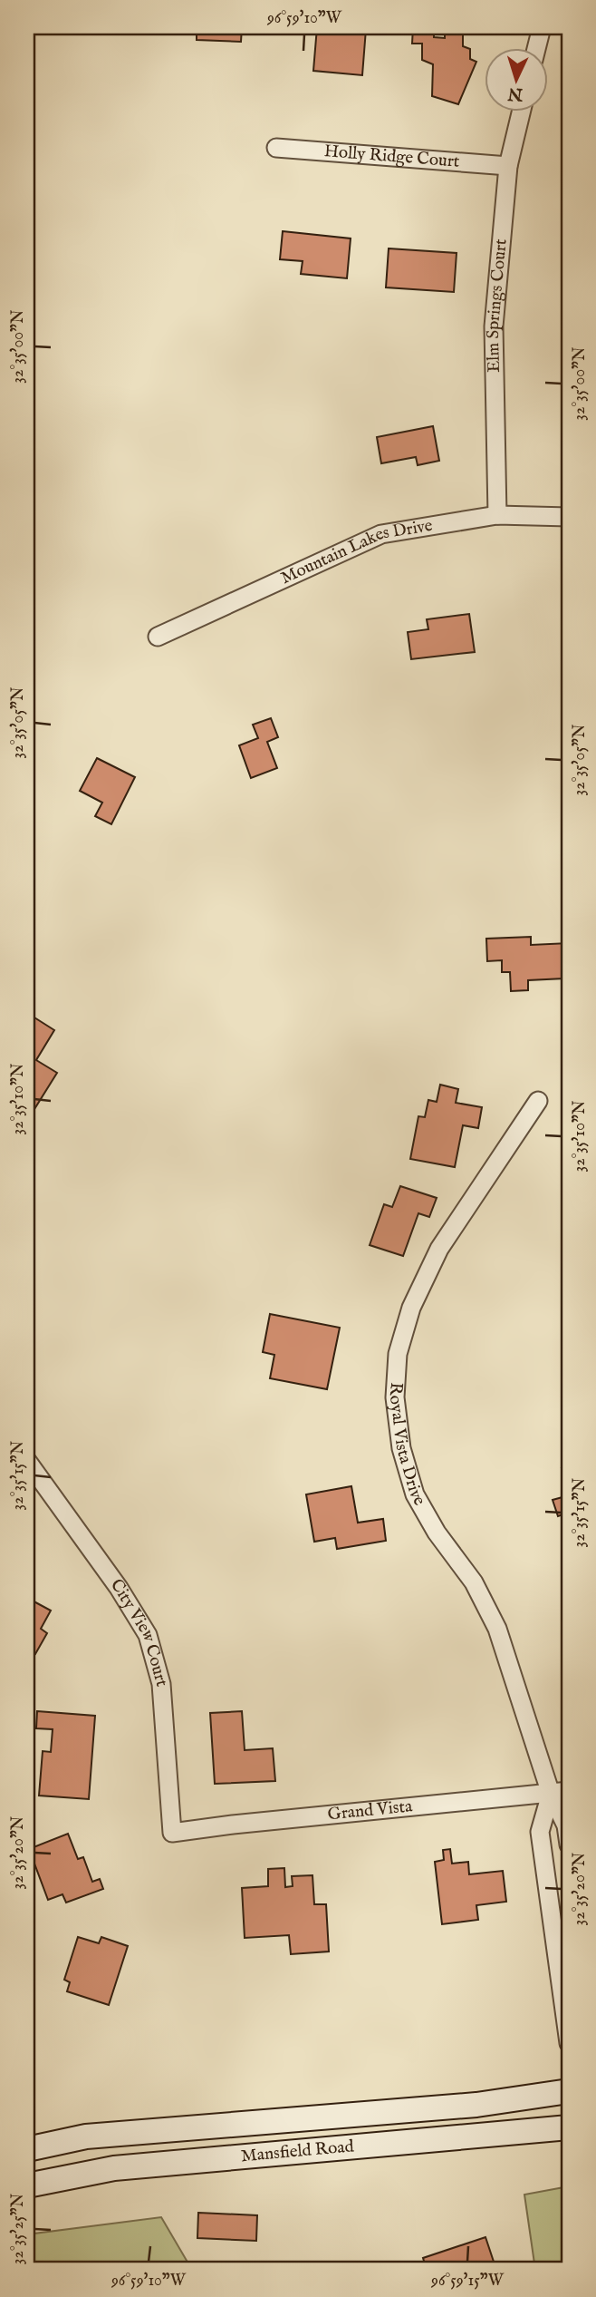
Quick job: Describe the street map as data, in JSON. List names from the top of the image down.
{
  "streets": {
    "main road": ["Mansfield Road"],
    "street": [
      "Holly Ridge Court",
      "Elm Springs Court",
      "Mountain Lakes Drive",
      "Royal Vista Drive",
      "City View Court",
      "Grand Vista"
    ]
  },
  "crossings": [
    ["Holly Ridge Court", "Elm Springs Court"],
    ["Elm Springs Court", "Mountain Lakes Drive"],
    ["Royal Vista Drive", "Grand Vista"],
    ["City View Court", "Grand Vista"]
  ],
  "north": "bottom",
  "coordinates": [
    "96°59'10\"W",
    "32°35'00\"N",
    "32°35'05\"N",
    "32°35'10\"N",
    "32°35'15\"N",
    "32°35'20\"N",
    "32°35'25\"N",
    "96°59'15\"W"
  ]
}
